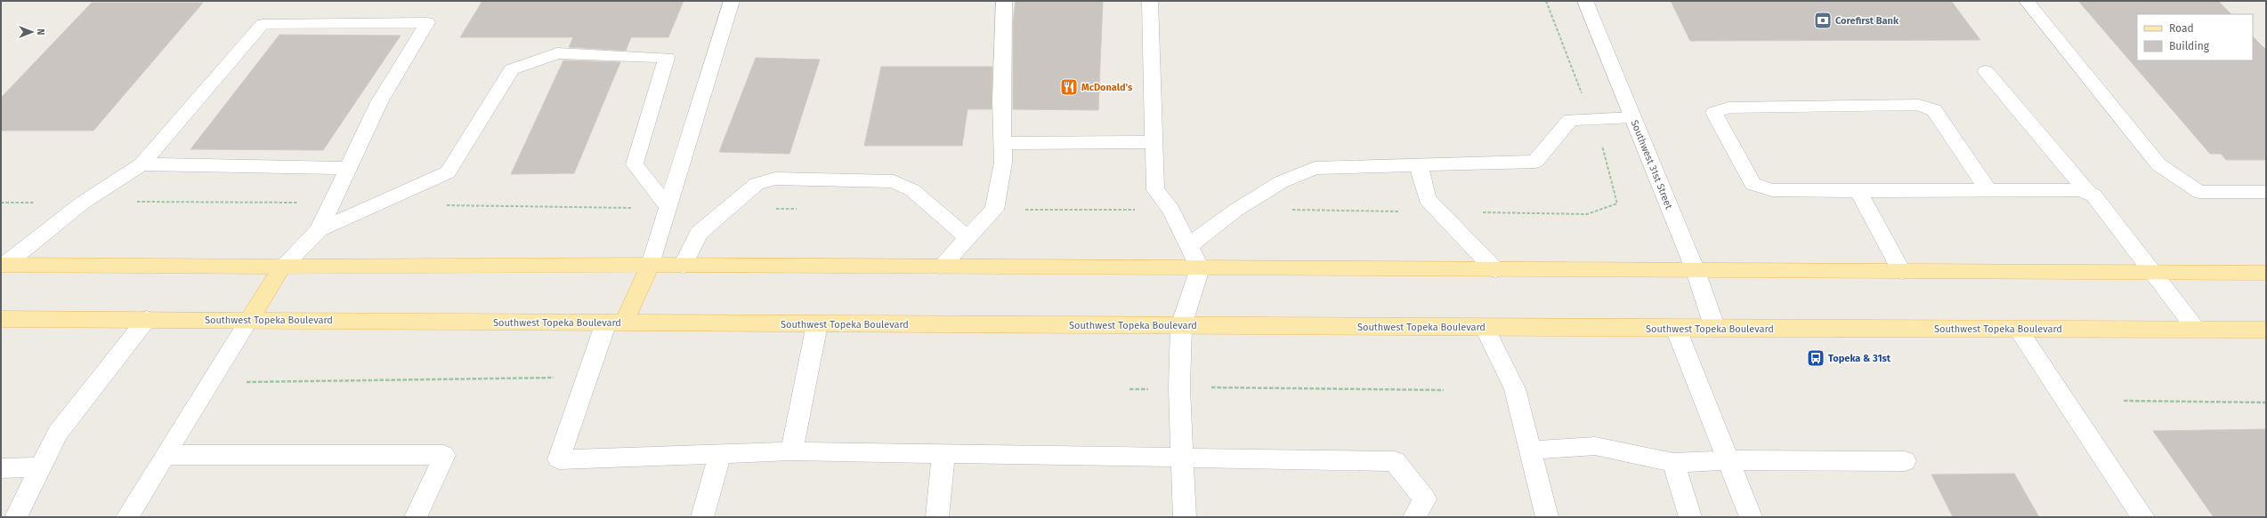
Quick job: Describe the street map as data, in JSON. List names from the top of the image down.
{
  "streets": {
    "main road": ["Southwest Topeka Boulevard"],
    "street": ["Southwest 31st Street"]
  },
  "crossings": [
    ["Southwest 31st Street", "Southwest Topeka Boulevard"]
  ],
  "places": {
    "bank": ["Corefirst Bank"],
    "restaurant": ["McDonald's"],
    "bus stop": ["Topeka & 31st"]
  },
  "legend": ["Road", "Building"],
  "north": "right"
}
